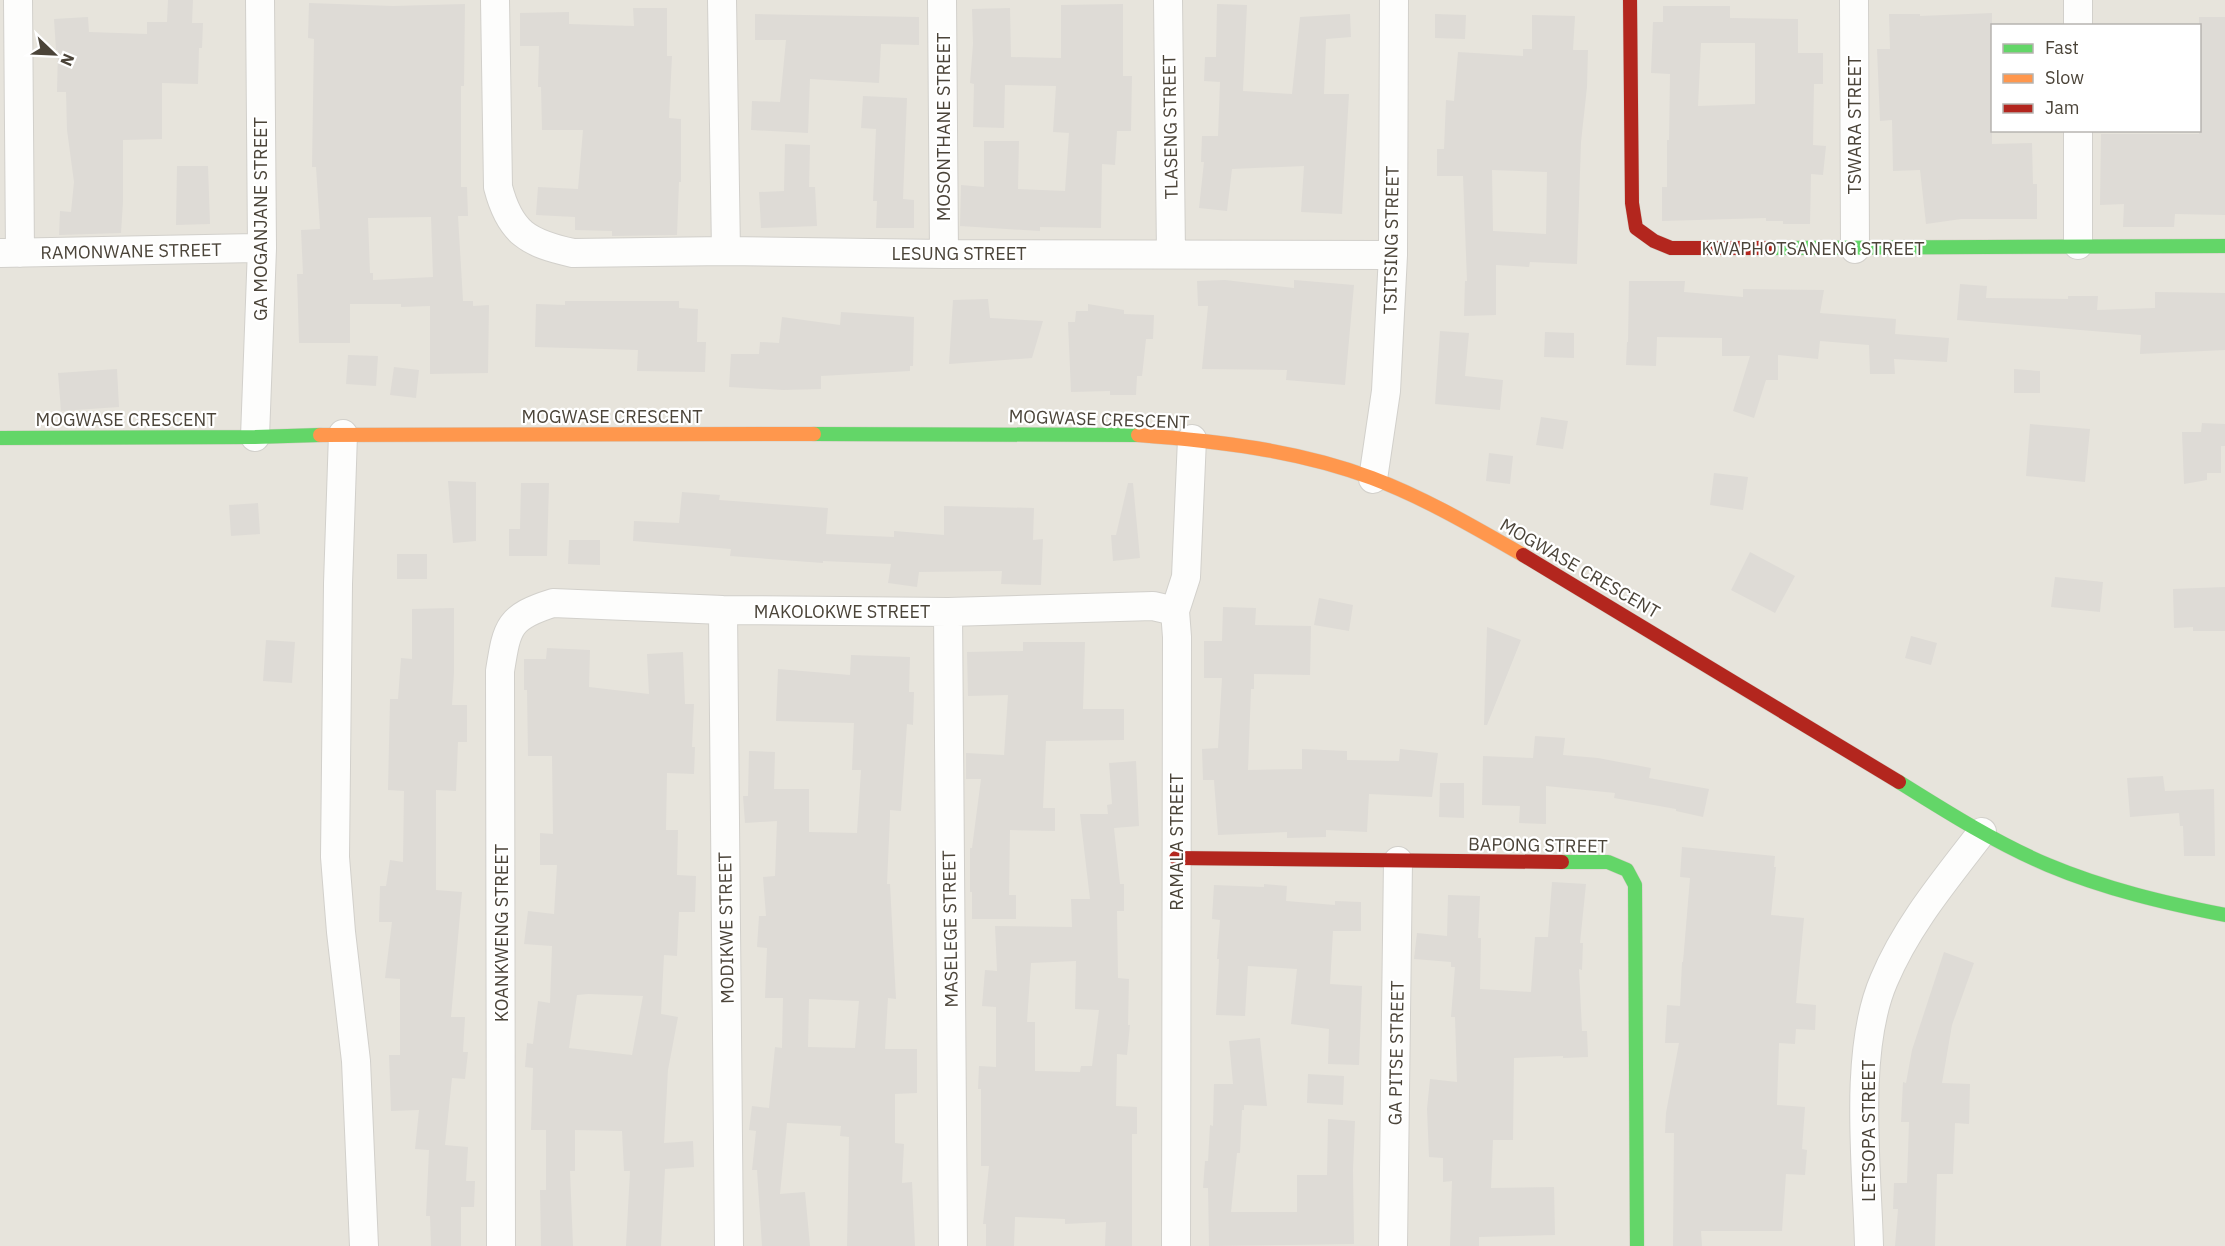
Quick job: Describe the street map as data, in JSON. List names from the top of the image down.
{
  "streets": {
    "street": [
      "TSWARA STREET",
      "MOSONTHANE STREET",
      "TLASENG STREET",
      "GA MOGANJANE STREET",
      "TSITSING STREET",
      "KWAPHOTSANENG STREET",
      "RAMONWANE STREET",
      "LESUNG STREET",
      "MOGWASE CRESCENT",
      "MAKOLOKWE STREET",
      "RAMALA STREET",
      "BAPONG STREET",
      "MODIKWE STREET",
      "MASELEGE STREET",
      "KOANKWENG STREET",
      "GA PITSE STREET",
      "LETSOPA STREET"
    ]
  },
  "crossings": [
    ["TSWARA STREET", "KWAPHOTSANENG STREET"],
    ["MOSONTHANE STREET", "LESUNG STREET"],
    ["TLASENG STREET", "LESUNG STREET"],
    ["GA MOGANJANE STREET", "RAMONWANE STREET"],
    ["GA MOGANJANE STREET", "MOGWASE CRESCENT"],
    ["TSITSING STREET", "LESUNG STREET"],
    ["TSITSING STREET", "MOGWASE CRESCENT"],
    ["MOGWASE CRESCENT", "RAMALA STREET"],
    ["MOGWASE CRESCENT", "LETSOPA STREET"],
    ["MAKOLOKWE STREET", "RAMALA STREET"],
    ["MAKOLOKWE STREET", "MODIKWE STREET"],
    ["MAKOLOKWE STREET", "MASELEGE STREET"],
    ["MAKOLOKWE STREET", "KOANKWENG STREET"],
    ["RAMALA STREET", "BAPONG STREET"],
    ["BAPONG STREET", "GA PITSE STREET"]
  ],
  "legend": ["Fast", "Slow", "Jam"],
  "north": "bottom right"
}
